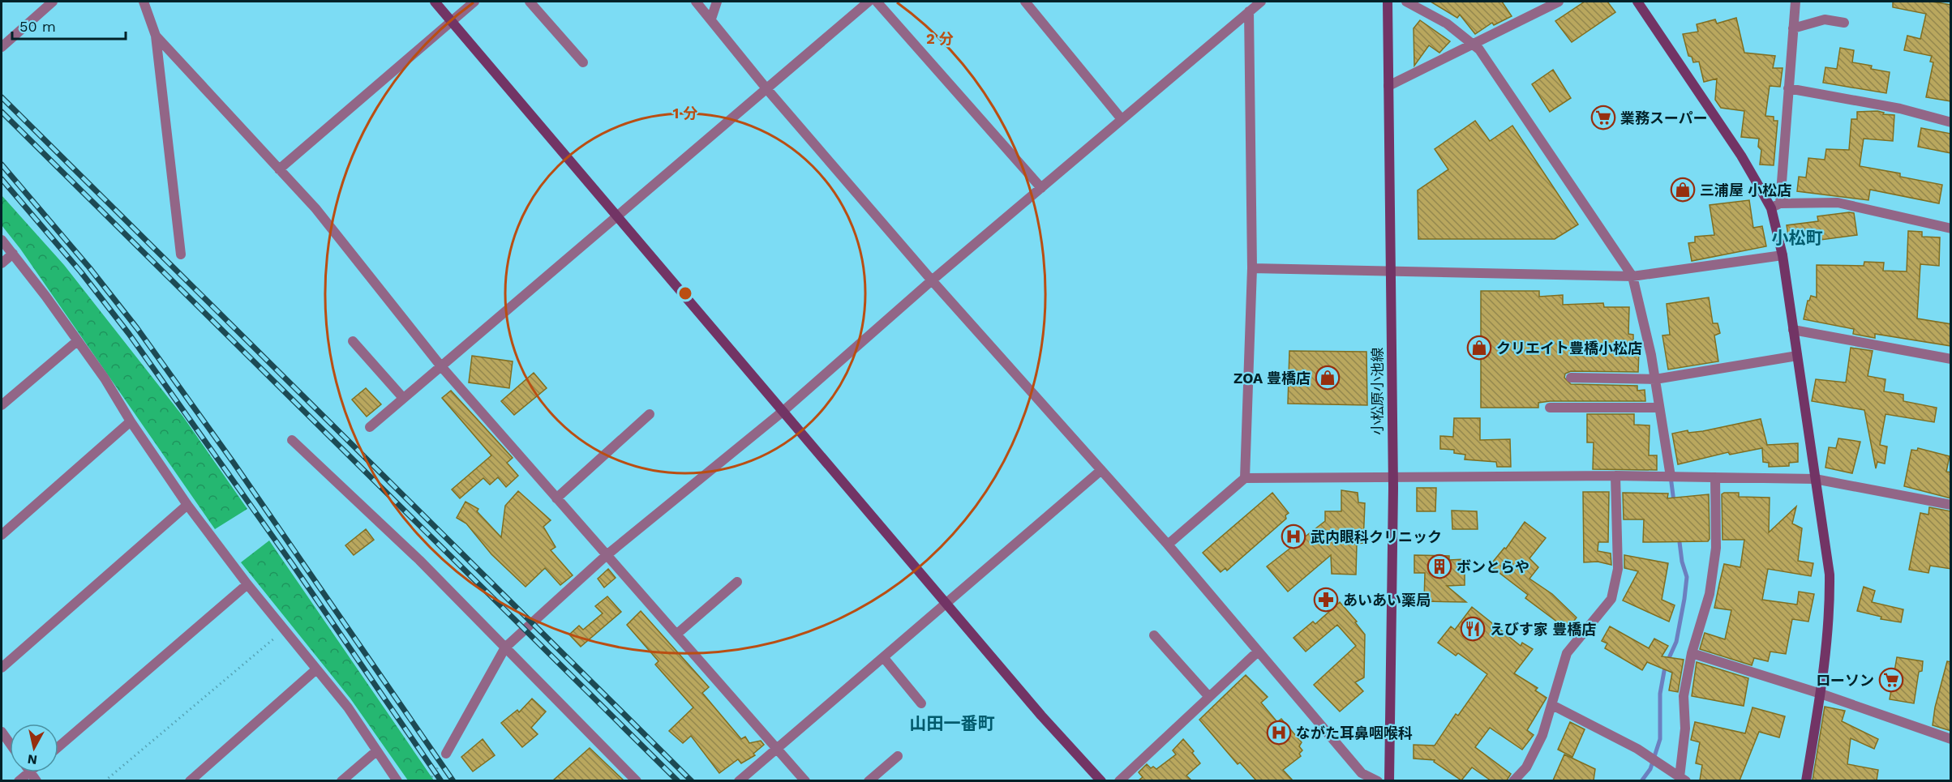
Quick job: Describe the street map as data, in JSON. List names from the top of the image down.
{
  "streets": {
    "street": ["小松原小池線"]
  },
  "districts": ["小松町", "山田一番町"],
  "places": {
    "supermarket": ["業務スーパー", "ローソン"],
    "shop": ["三浦屋 小松店", "クリエイト豊橋小松店", "ZOA 豊橋店"],
    "hospital": ["武内眼科クリニック", "ながた耳鼻咽喉科"],
    "building": ["ボンとらや"],
    "pharmacy": ["あいあい薬局"],
    "restaurant": ["えびす家 豊橋店"]
  },
  "scale_bar": "50 m",
  "north": "bottom",
  "rings": ["2 分", "1 分"]
}
